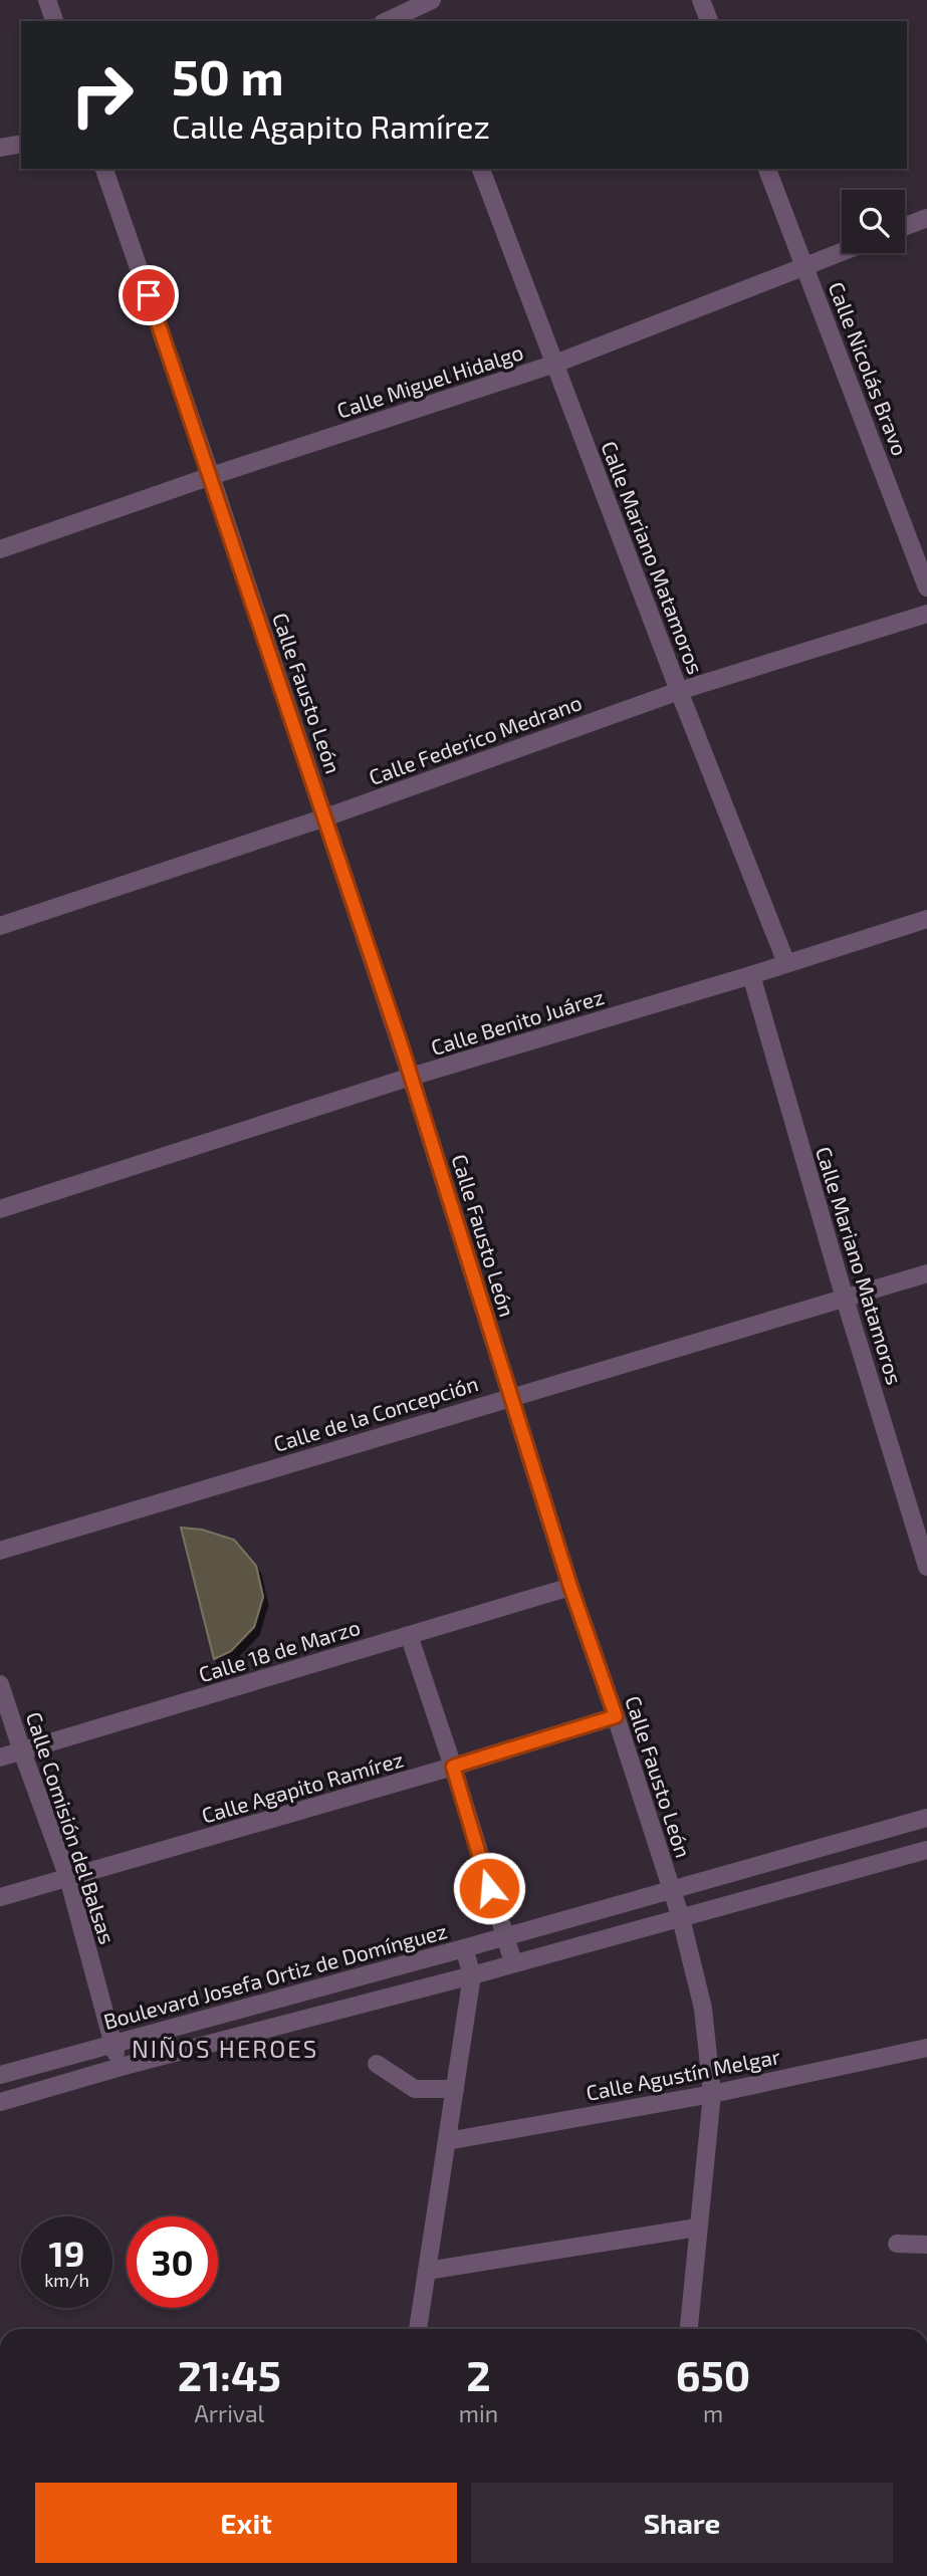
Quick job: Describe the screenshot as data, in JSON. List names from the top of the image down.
{
  "streets": {
    "street": [
      "Calle Nicolás Bravo",
      "Calle Miguel Hidalgo",
      "Calle Mariano Matamoros",
      "Calle Fausto León",
      "Calle Federico Medrano",
      "Calle Benito Juárez",
      "Calle de la Concepción",
      "Calle 18 de Marzo",
      "Calle Agapito Ramírez",
      "Calle Comisión del Balsas",
      "Boulevard Josefa Ortiz de Domínguez",
      "Calle Agustín Melgar"
    ]
  },
  "crossings": [
    ["Calle Nicolás Bravo", "Calle Miguel Hidalgo"],
    ["Calle Miguel Hidalgo", "Calle Mariano Matamoros"],
    ["Calle Miguel Hidalgo", "Calle Fausto León"],
    ["Calle Mariano Matamoros", "Calle Federico Medrano"],
    ["Calle Mariano Matamoros", "Calle Benito Juárez"],
    ["Calle Mariano Matamoros", "Calle de la Concepción"],
    ["Calle Fausto León", "Calle Federico Medrano"],
    ["Calle Fausto León", "Calle Benito Juárez"],
    ["Calle Fausto León", "Calle de la Concepción"],
    ["Calle Fausto León", "Calle 18 de Marzo"],
    ["Calle Fausto León", "Calle Agapito Ramírez"],
    ["Calle Fausto León", "Boulevard Josefa Ortiz de Domínguez"],
    ["Calle Fausto León", "Calle Agustín Melgar"],
    ["Calle 18 de Marzo", "Calle Comisión del Balsas"],
    ["Calle Agapito Ramírez", "Calle Comisión del Balsas"],
    ["Calle Comisión del Balsas", "Boulevard Josefa Ortiz de Domínguez"]
  ],
  "districts": ["NIÑOS HEROES"],
  "page": {
    "turn": ["50 m", "Calle Agapito Ramírez"],
    "speed": "19 km/h",
    "limit": "30",
    "eta": [
      "21:45",
      "Arrival",
      "2",
      "min",
      "650",
      "m"
    ],
    "buttons": ["Exit", "Share"]
  }
}
